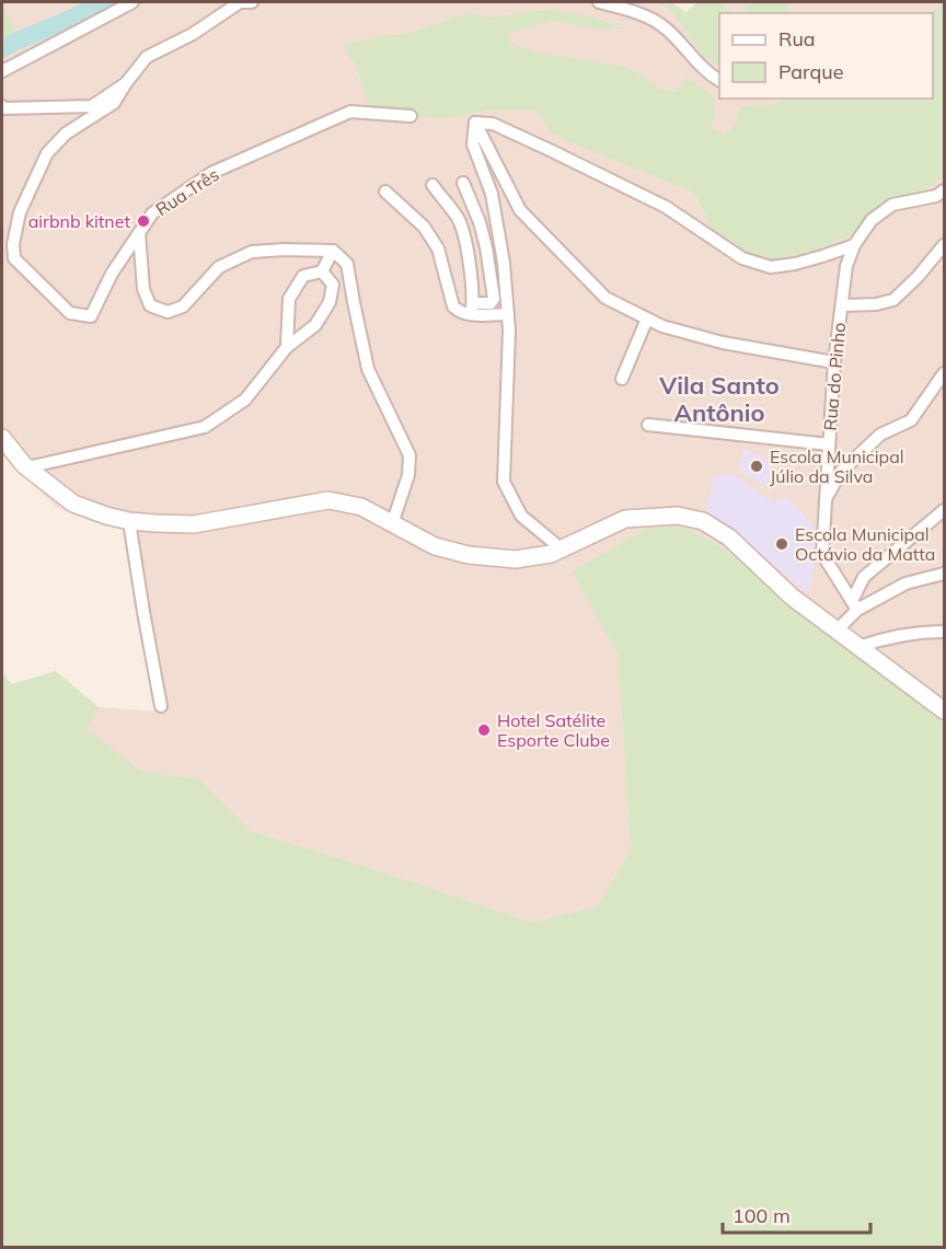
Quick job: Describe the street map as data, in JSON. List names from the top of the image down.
{
  "streets": {
    "street": ["Rua Três", "Rua do Pinho"]
  },
  "districts": ["Vila Santo Antônio"],
  "places": [
    "airbnb kitnet",
    "Escola Municipal Júlio da Silva",
    "Escola Municipal Octávio da Matta",
    "Hotel Satélite Esporte Clube"
  ],
  "legend": ["Rua", "Parque"],
  "scale_bar": "100 m"
}
